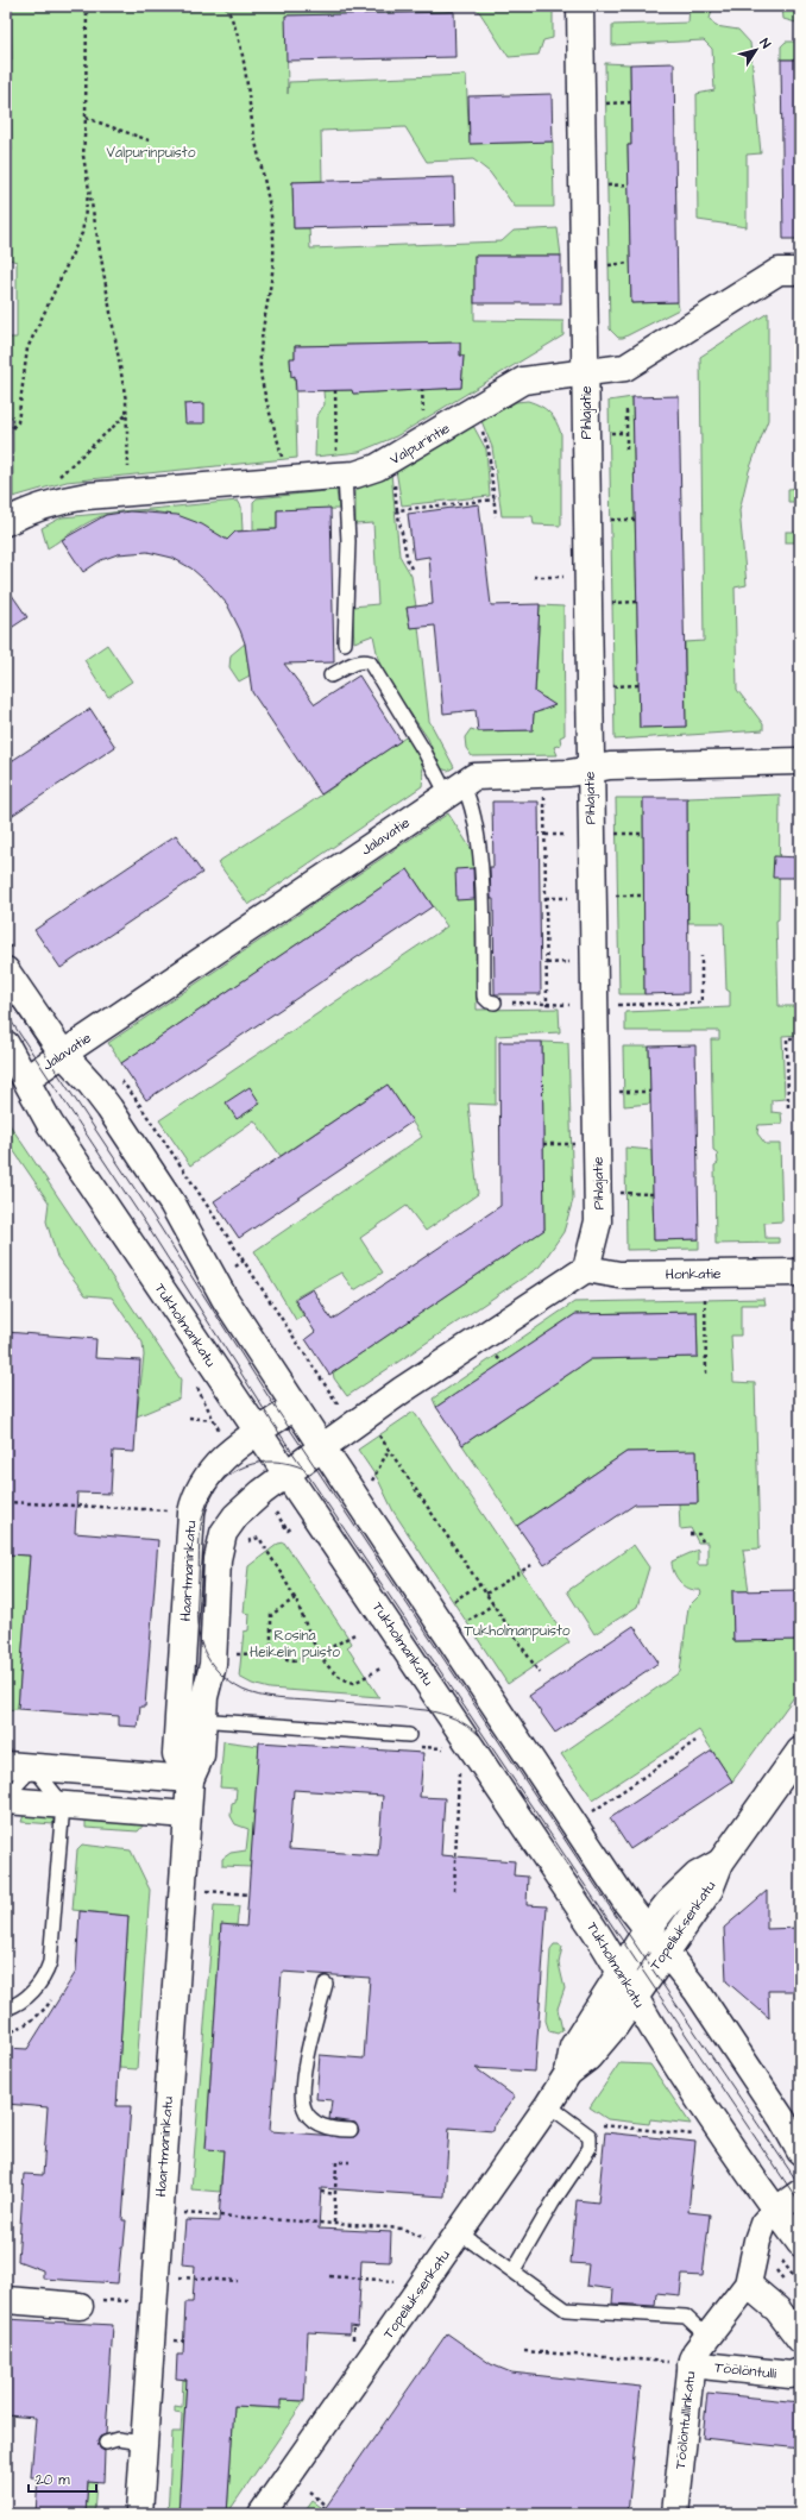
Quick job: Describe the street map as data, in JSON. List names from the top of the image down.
{
  "streets": {
    "main road": [
      "Pihlajatie",
      "Valpurintie",
      "Jalavatie",
      "Honkatie",
      "Tukholmankatu",
      "Haartmaninkatu",
      "Topeliuksenkatu",
      "Töölöntulli",
      "Töölöntullinkatu"
    ]
  },
  "crossings": [
    ["Pihlajatie", "Valpurintie"],
    ["Pihlajatie", "Jalavatie"],
    ["Pihlajatie", "Honkatie"],
    ["Jalavatie", "Tukholmankatu"],
    ["Tukholmankatu", "Haartmaninkatu"],
    ["Tukholmankatu", "Topeliuksenkatu"],
    ["Tukholmankatu", "Töölöntullinkatu"],
    ["Töölöntulli", "Töölöntullinkatu"]
  ],
  "parks": ["Valpurinpuisto", "Tukholmanpuisto", "Rosina Heikelin puisto"],
  "scale_bar": "20 m",
  "north": "top right"
}
